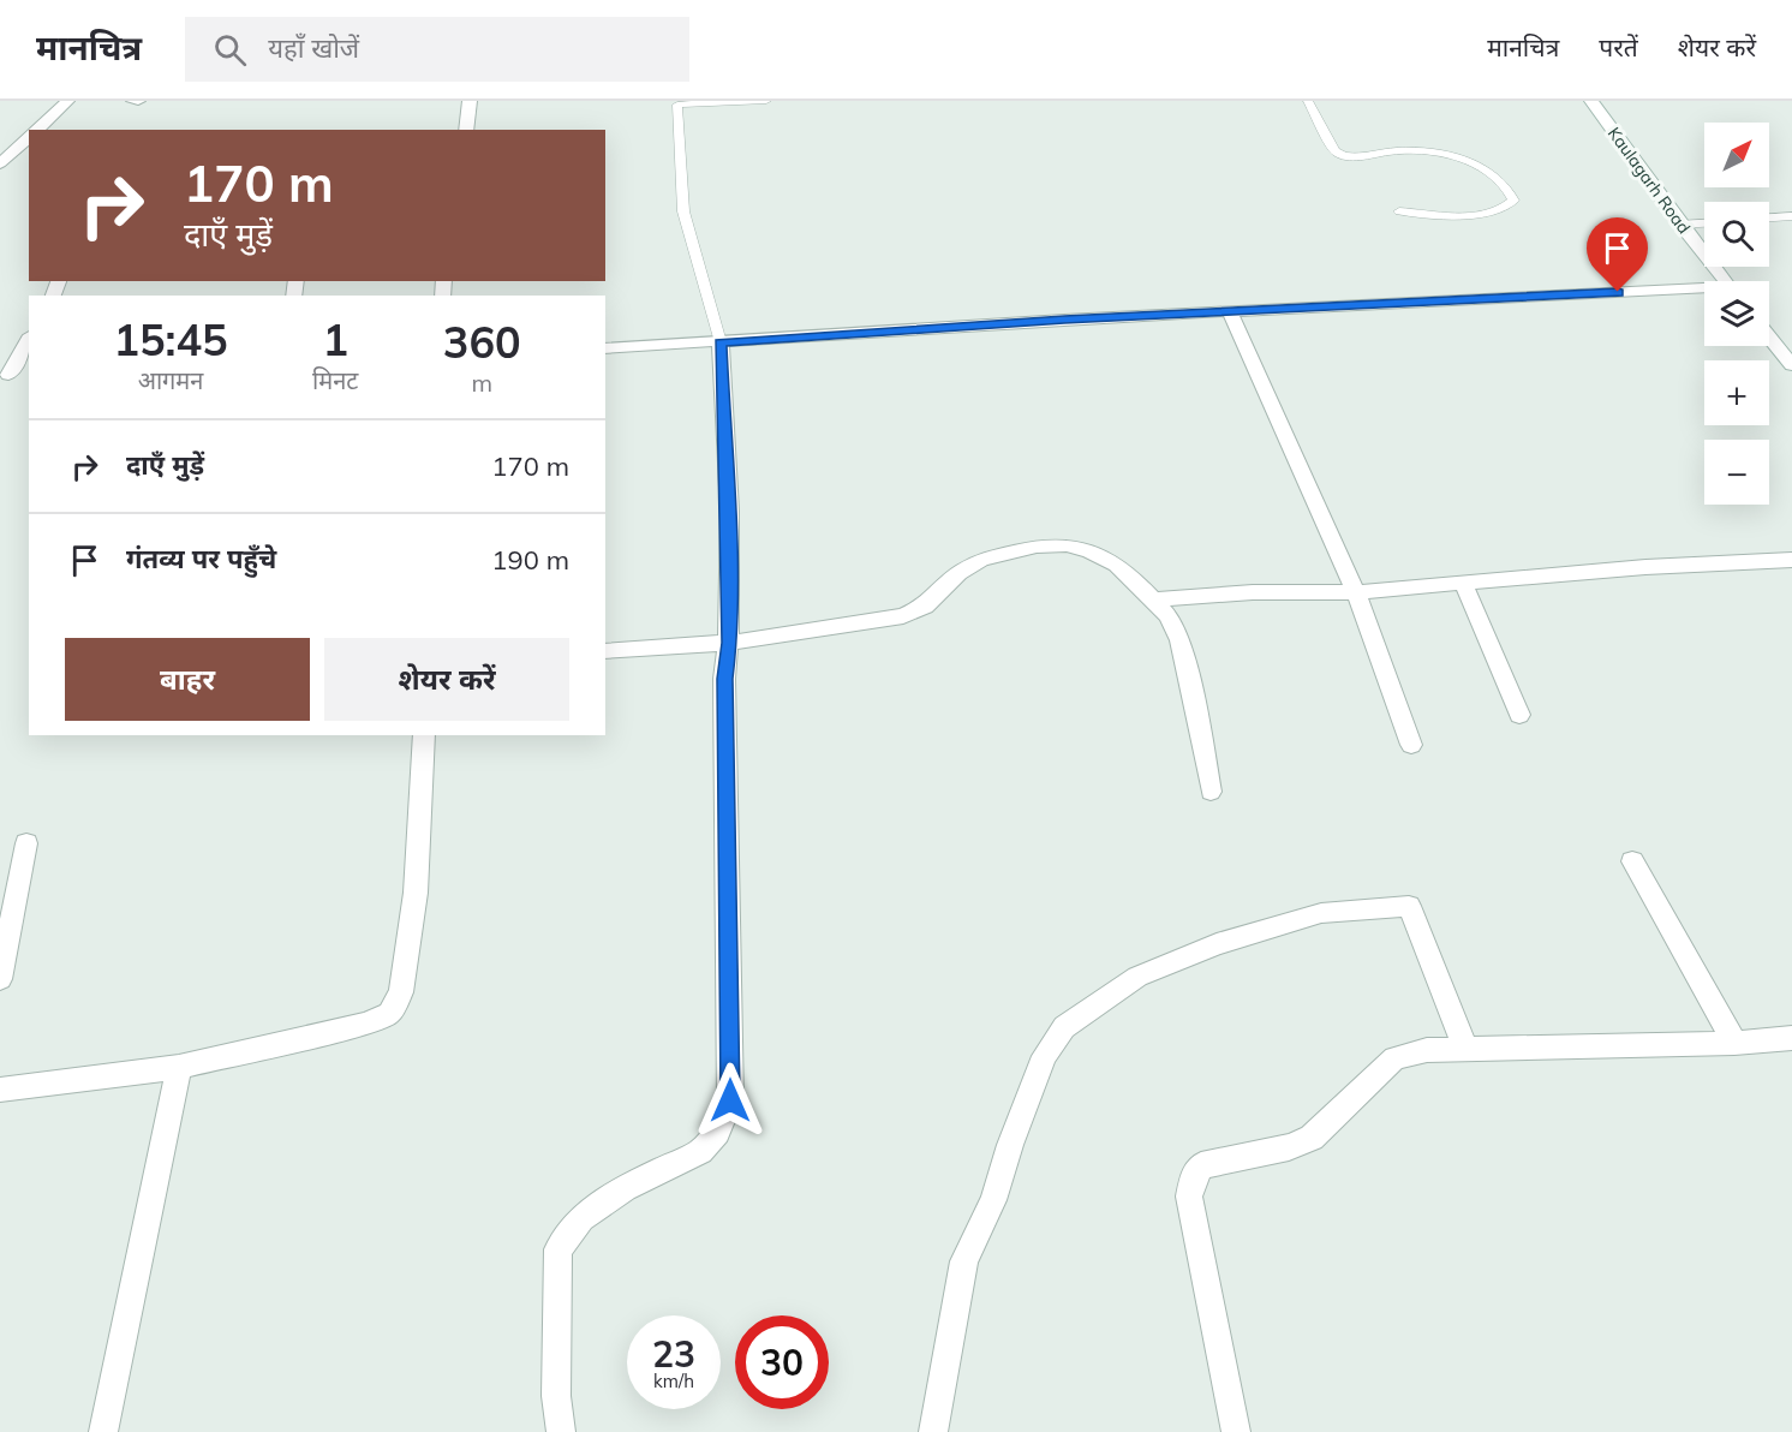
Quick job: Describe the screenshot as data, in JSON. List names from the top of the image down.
{
  "streets": {
    "street": ["Kaulagarh Road"]
  },
  "north": "top right",
  "page": {
    "header": "मानचित्र",
    "search": "यहाँ खोजें",
    "nav": ["मानचित्र", "परतें", "शेयर करें"],
    "map_buttons": ["+", "−"],
    "turn": ["170 m", "दाएँ मुड़ें"],
    "eta": [
      "15:45",
      "आगमन",
      "1",
      "मिनट",
      "360",
      "m"
    ],
    "list": [
      {
        "name": "दाएँ मुड़ें",
        "value": "170 m"
      },
      {
        "name": "गंतव्य पर पहुँचे",
        "value": "190 m"
      }
    ],
    "buttons": ["बाहर", "शेयर करें"],
    "speed": "23 km/h",
    "limit": "30"
  }
}
